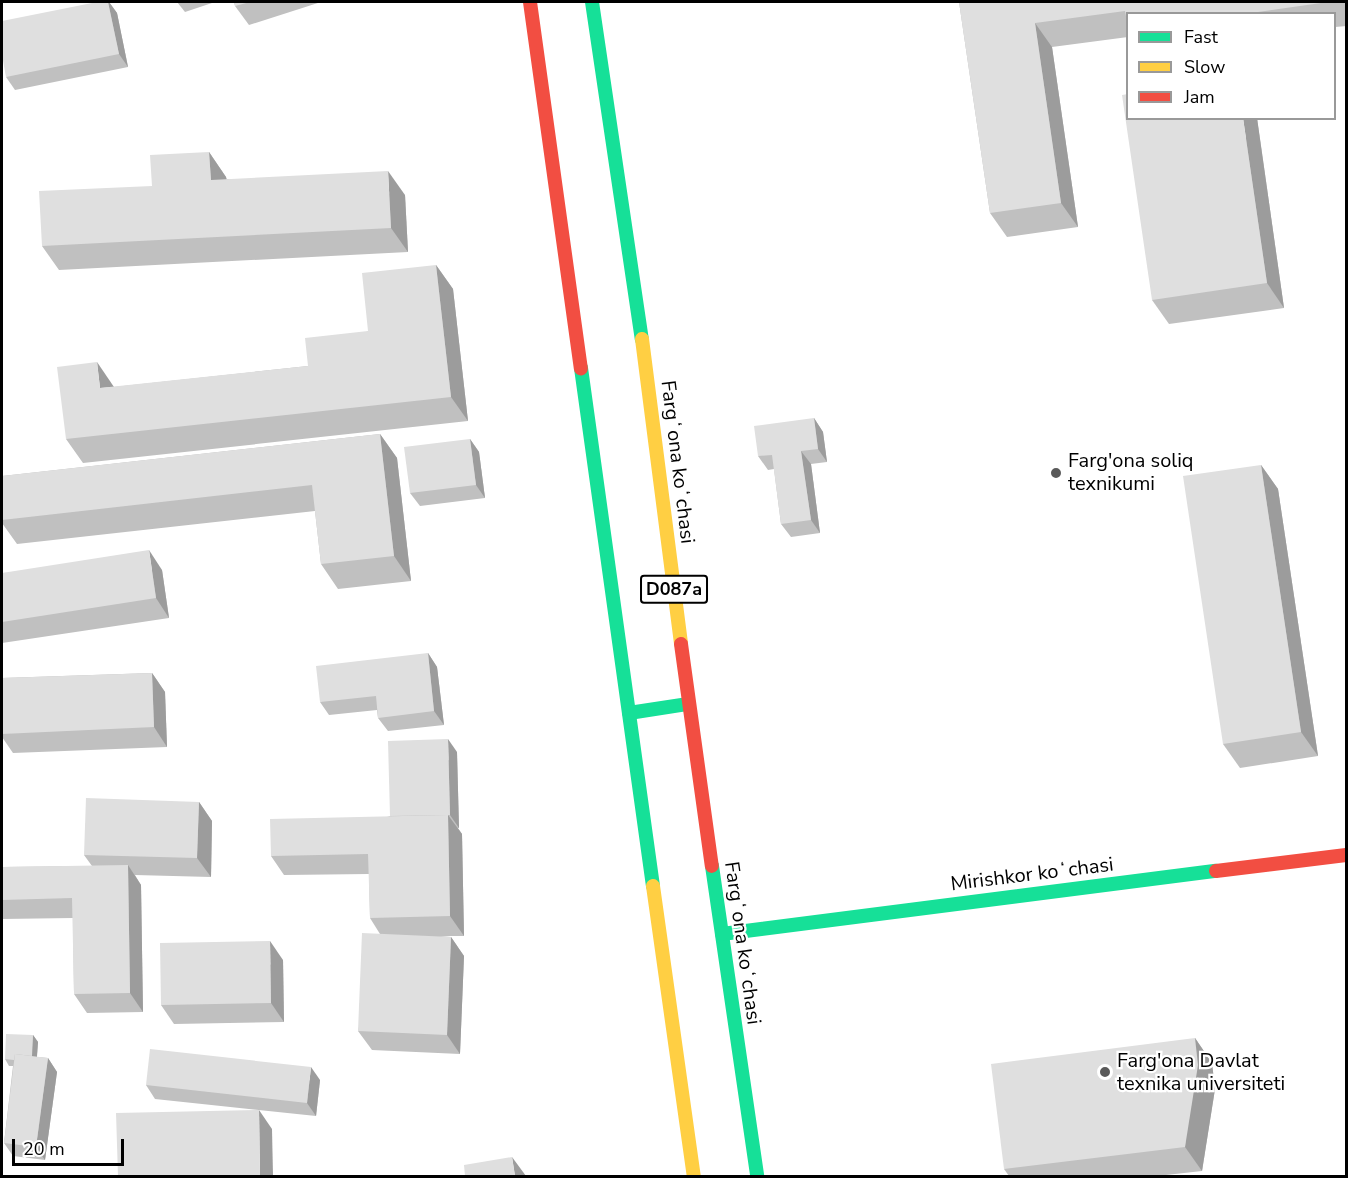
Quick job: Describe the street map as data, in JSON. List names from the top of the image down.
{
  "streets": {
    "main road": ["Fargʻona koʻchasi", "D087a", "Mirishkor koʻchasi"]
  },
  "crossings": [
    ["Fargʻona koʻchasi", "Mirishkor koʻchasi"]
  ],
  "places": ["Farg'ona soliq texnikumi", "Farg'ona Davlat texnika universiteti"],
  "legend": ["Fast", "Slow", "Jam"],
  "scale_bar": "20 m"
}
